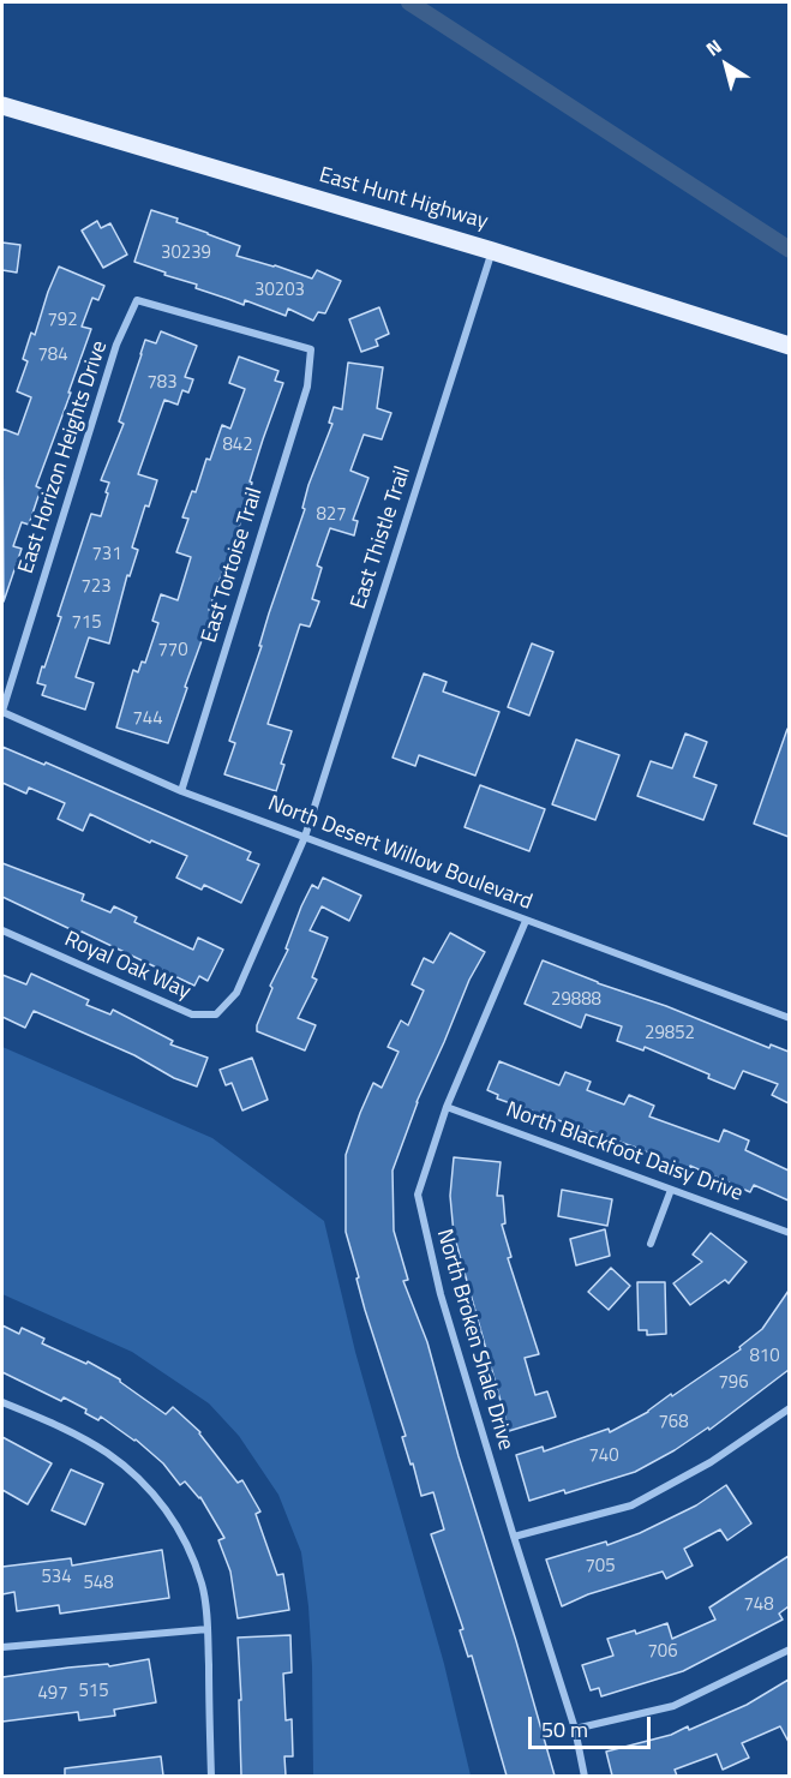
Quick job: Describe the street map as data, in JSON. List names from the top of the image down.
{
  "streets": {
    "main road": ["East Hunt Highway"],
    "street": [
      "East Horizon Heights Drive",
      "East Thistle Trail",
      "East Tortoise Trail",
      "North Desert Willow Boulevard",
      "Royal Oak Way",
      "North Blackfoot Daisy Drive",
      "North Broken Shale Drive"
    ]
  },
  "crossings": [
    ["East Hunt Highway", "East Thistle Trail"],
    ["East Horizon Heights Drive", "East Tortoise Trail"],
    ["East Horizon Heights Drive", "North Desert Willow Boulevard"],
    ["East Thistle Trail", "North Desert Willow Boulevard"],
    ["East Thistle Trail", "Royal Oak Way"],
    ["East Tortoise Trail", "North Desert Willow Boulevard"],
    ["North Desert Willow Boulevard", "Royal Oak Way"],
    ["North Desert Willow Boulevard", "North Broken Shale Drive"],
    ["North Blackfoot Daisy Drive", "North Broken Shale Drive"]
  ],
  "house_numbers": [
    "30239",
    "30203",
    "792",
    "784",
    "783",
    "842",
    "827",
    "731",
    "723",
    "715",
    "770",
    "744",
    "29888",
    "29852",
    "810",
    "796",
    "768",
    "740",
    "705",
    "534",
    "548",
    "748",
    "706",
    "515",
    "497"
  ],
  "scale_bar": "50 m",
  "north": "top left"
}
